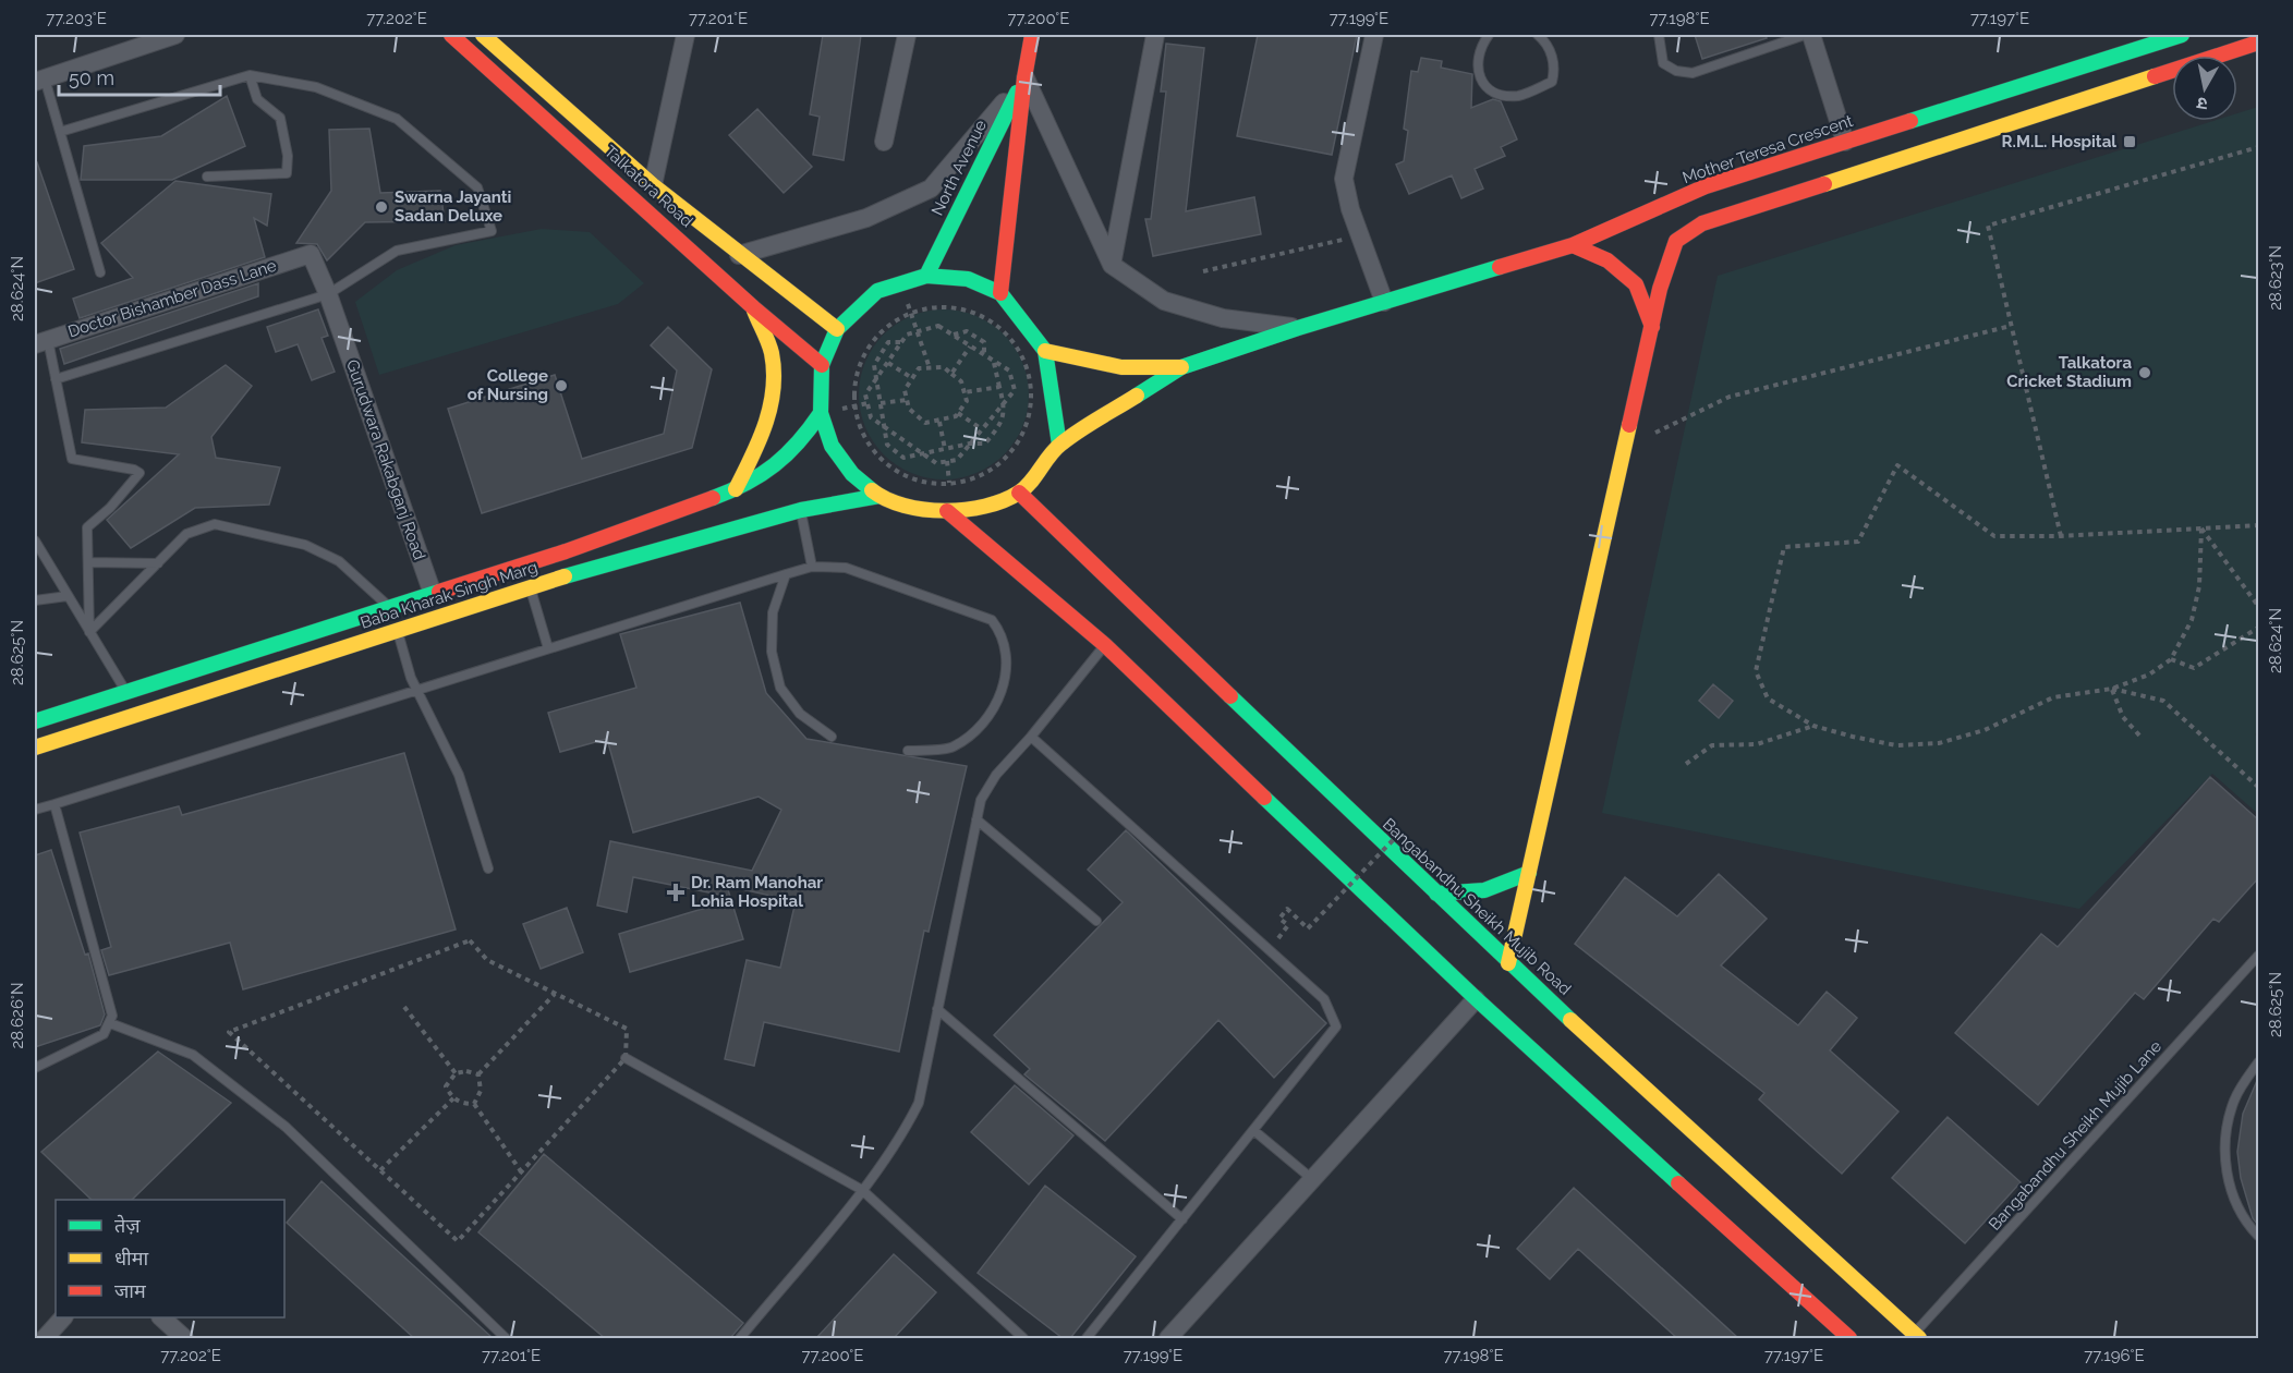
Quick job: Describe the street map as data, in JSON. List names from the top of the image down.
{
  "streets": {
    "main road": [
      "Mother Teresa Crescent",
      "North Avenue",
      "Talkatora Road",
      "Baba Kharak Singh Marg",
      "Bangabandhu Sheikh Mujib Road"
    ],
    "street": ["Doctor Bishamber Dass Lane", "Gurudwara Rakabganj Road"],
    "lane": ["Bangabandhu Sheikh Mujib Lane"]
  },
  "crossings": [
    ["Mother Teresa Crescent", "Bangabandhu Sheikh Mujib Road"],
    ["Doctor Bishamber Dass Lane", "Gurudwara Rakabganj Road"],
    ["Gurudwara Rakabganj Road", "Baba Kharak Singh Marg"],
    ["Bangabandhu Sheikh Mujib Road", "Bangabandhu Sheikh Mujib Lane"]
  ],
  "places": {
    "transit": ["R.M.L. Hospital"],
    "other": ["Swarna Jayanti Sadan Deluxe", "Talkatora Cricket Stadium", "College of Nursing"],
    "health": ["Dr. Ram Manohar Lohia Hospital"]
  },
  "legend": ["तेज़", "धीमा", "जाम"],
  "scale_bar": "50 m",
  "north": "bottom",
  "coordinates": [
    "77.203°E",
    "77.202°E",
    "77.201°E",
    "77.200°E",
    "77.199°E",
    "77.198°E",
    "77.197°E",
    "28.623°N",
    "28.624°N",
    "28.625°N",
    "28.626°N",
    "77.196°E"
  ]
}
